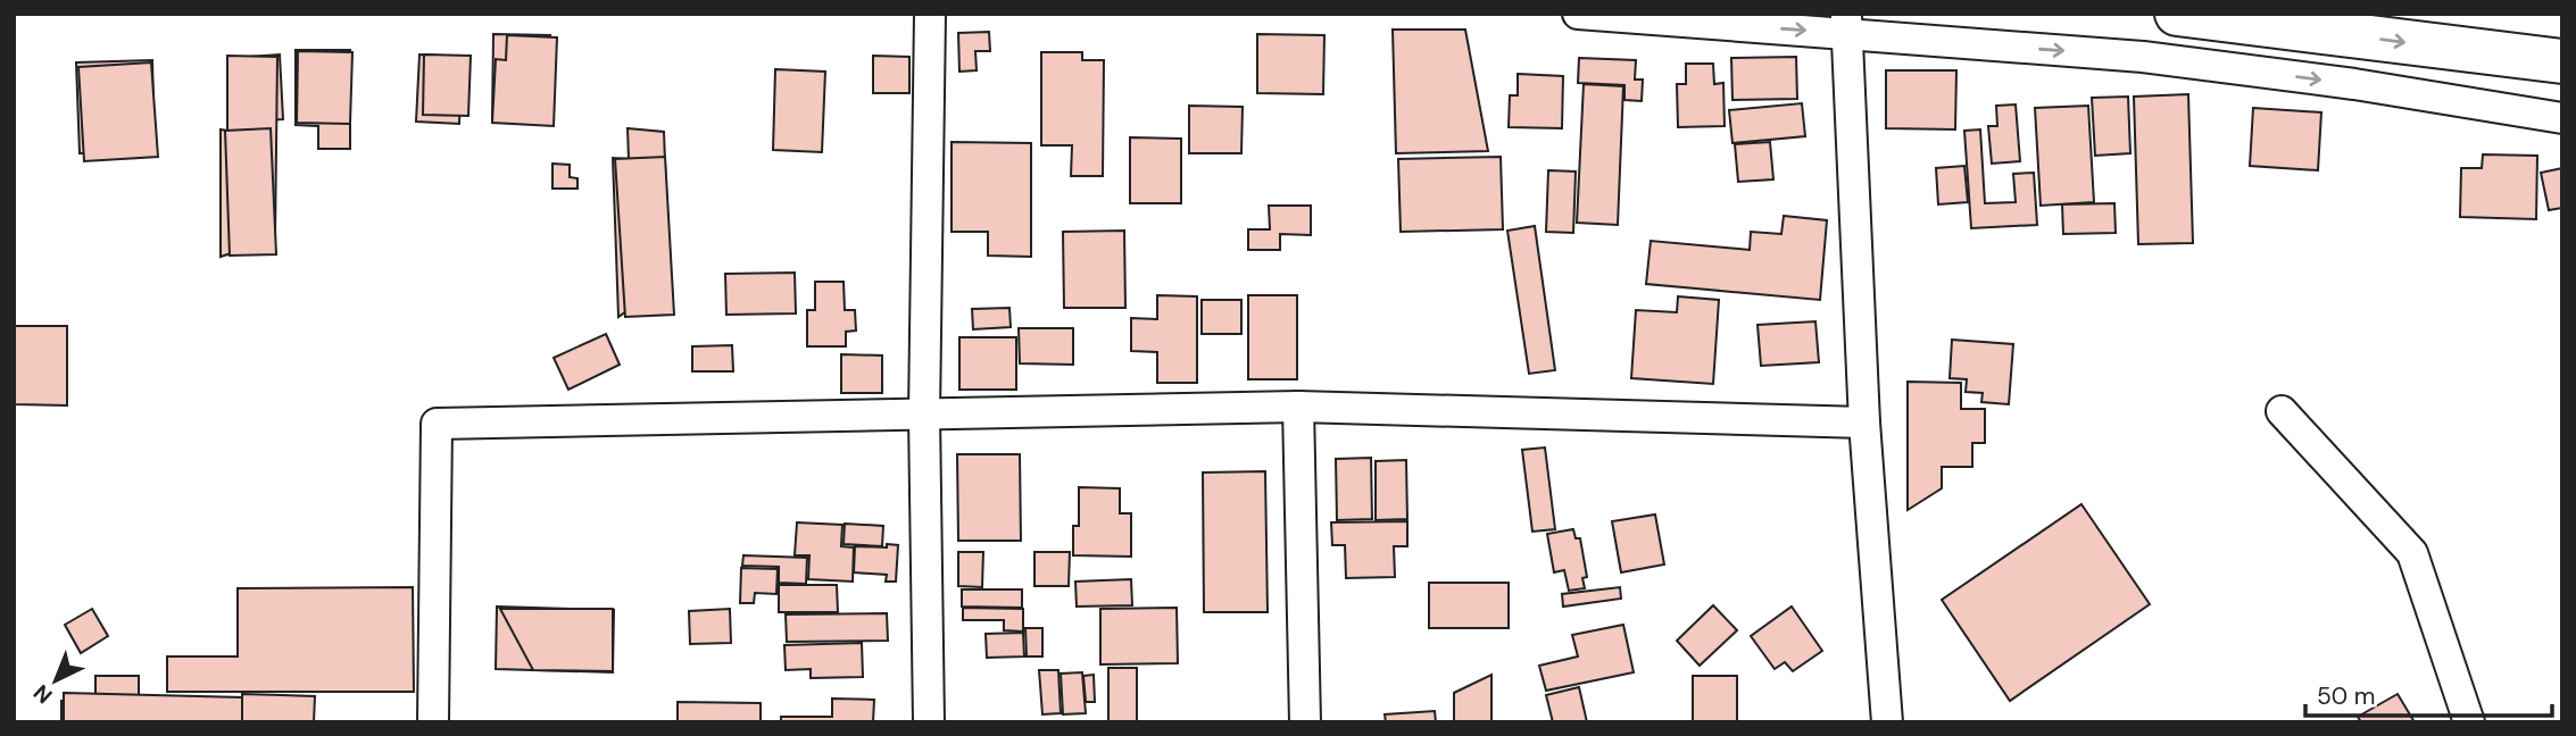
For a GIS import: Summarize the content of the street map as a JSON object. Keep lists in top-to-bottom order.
{
  "scale_bar": "50 m",
  "north": "bottom left"
}
